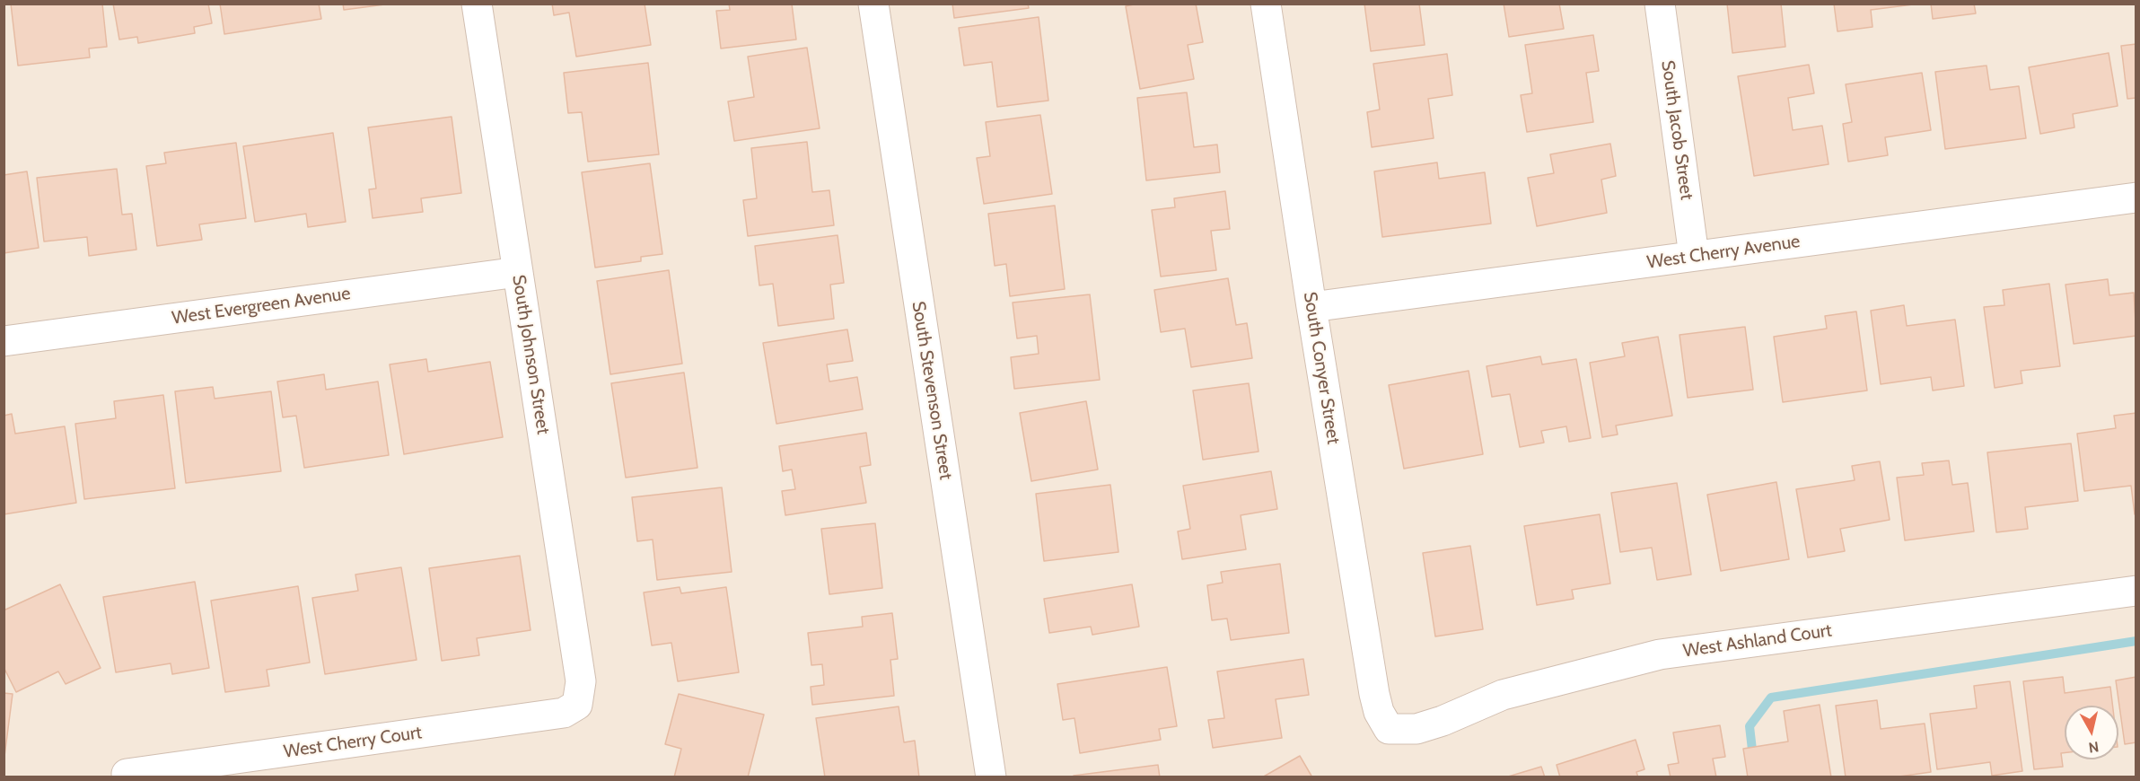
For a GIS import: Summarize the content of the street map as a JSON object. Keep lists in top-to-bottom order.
{
  "streets": {
    "street": [
      "South Jacob Street",
      "West Cherry Avenue",
      "West Evergreen Avenue",
      "South Johnson Street",
      "South Conyer Street",
      "South Stevenson Street",
      "West Ashland Court",
      "West Cherry Court"
    ]
  },
  "crossings": [
    ["South Jacob Street", "West Cherry Avenue"],
    ["West Cherry Avenue", "South Conyer Street"],
    ["West Evergreen Avenue", "South Johnson Street"],
    ["South Johnson Street", "West Cherry Court"],
    ["South Conyer Street", "West Ashland Court"]
  ],
  "north": "bottom"
}
